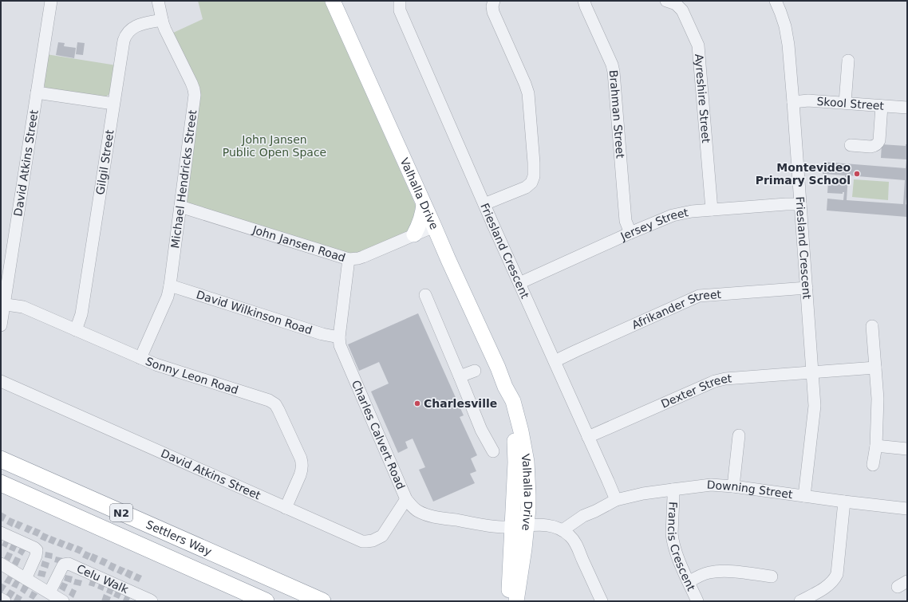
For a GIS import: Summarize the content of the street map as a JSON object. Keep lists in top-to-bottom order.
{
  "streets": {
    "highway": ["N2", "Settlers Way"],
    "main road": ["Valhalla Drive"],
    "street": [
      "Ayreshire Street",
      "Skool Street",
      "Brahman Street",
      "Gilgil Street",
      "David Atkins Street",
      "Michael Hendricks Street",
      "Jersey Street",
      "John Jansen Road",
      "Friesland Crescent",
      "Afrikander Street",
      "David Wilkinson Road",
      "Sonny Leon Road",
      "Dexter Street",
      "Charles Calvert Road",
      "Downing Street",
      "Francis Crescent",
      "Celu Walk"
    ]
  },
  "crossings": [
    ["Ayreshire Street", "Jersey Street"],
    ["Skool Street", "Friesland Crescent"],
    ["Brahman Street", "Jersey Street"],
    ["Gilgil Street", "Michael Hendricks Street"],
    ["Gilgil Street", "Sonny Leon Road"],
    ["David Atkins Street", "Sonny Leon Road"],
    ["David Atkins Street", "Charles Calvert Road"],
    ["Michael Hendricks Street", "John Jansen Road"],
    ["Michael Hendricks Street", "David Wilkinson Road"],
    ["Michael Hendricks Street", "Sonny Leon Road"],
    ["Valhalla Drive", "John Jansen Road"],
    ["Valhalla Drive", "Charles Calvert Road"],
    ["Jersey Street", "Friesland Crescent"],
    ["John Jansen Road", "Charles Calvert Road"],
    ["Friesland Crescent", "Afrikander Street"],
    ["Friesland Crescent", "Dexter Street"],
    ["Friesland Crescent", "Downing Street"],
    ["David Wilkinson Road", "Charles Calvert Road"],
    ["Downing Street", "Francis Crescent"]
  ],
  "parks": ["John Jansen Public Open Space"],
  "places": ["Montevideo Primary School", "Charlesville"]
}
